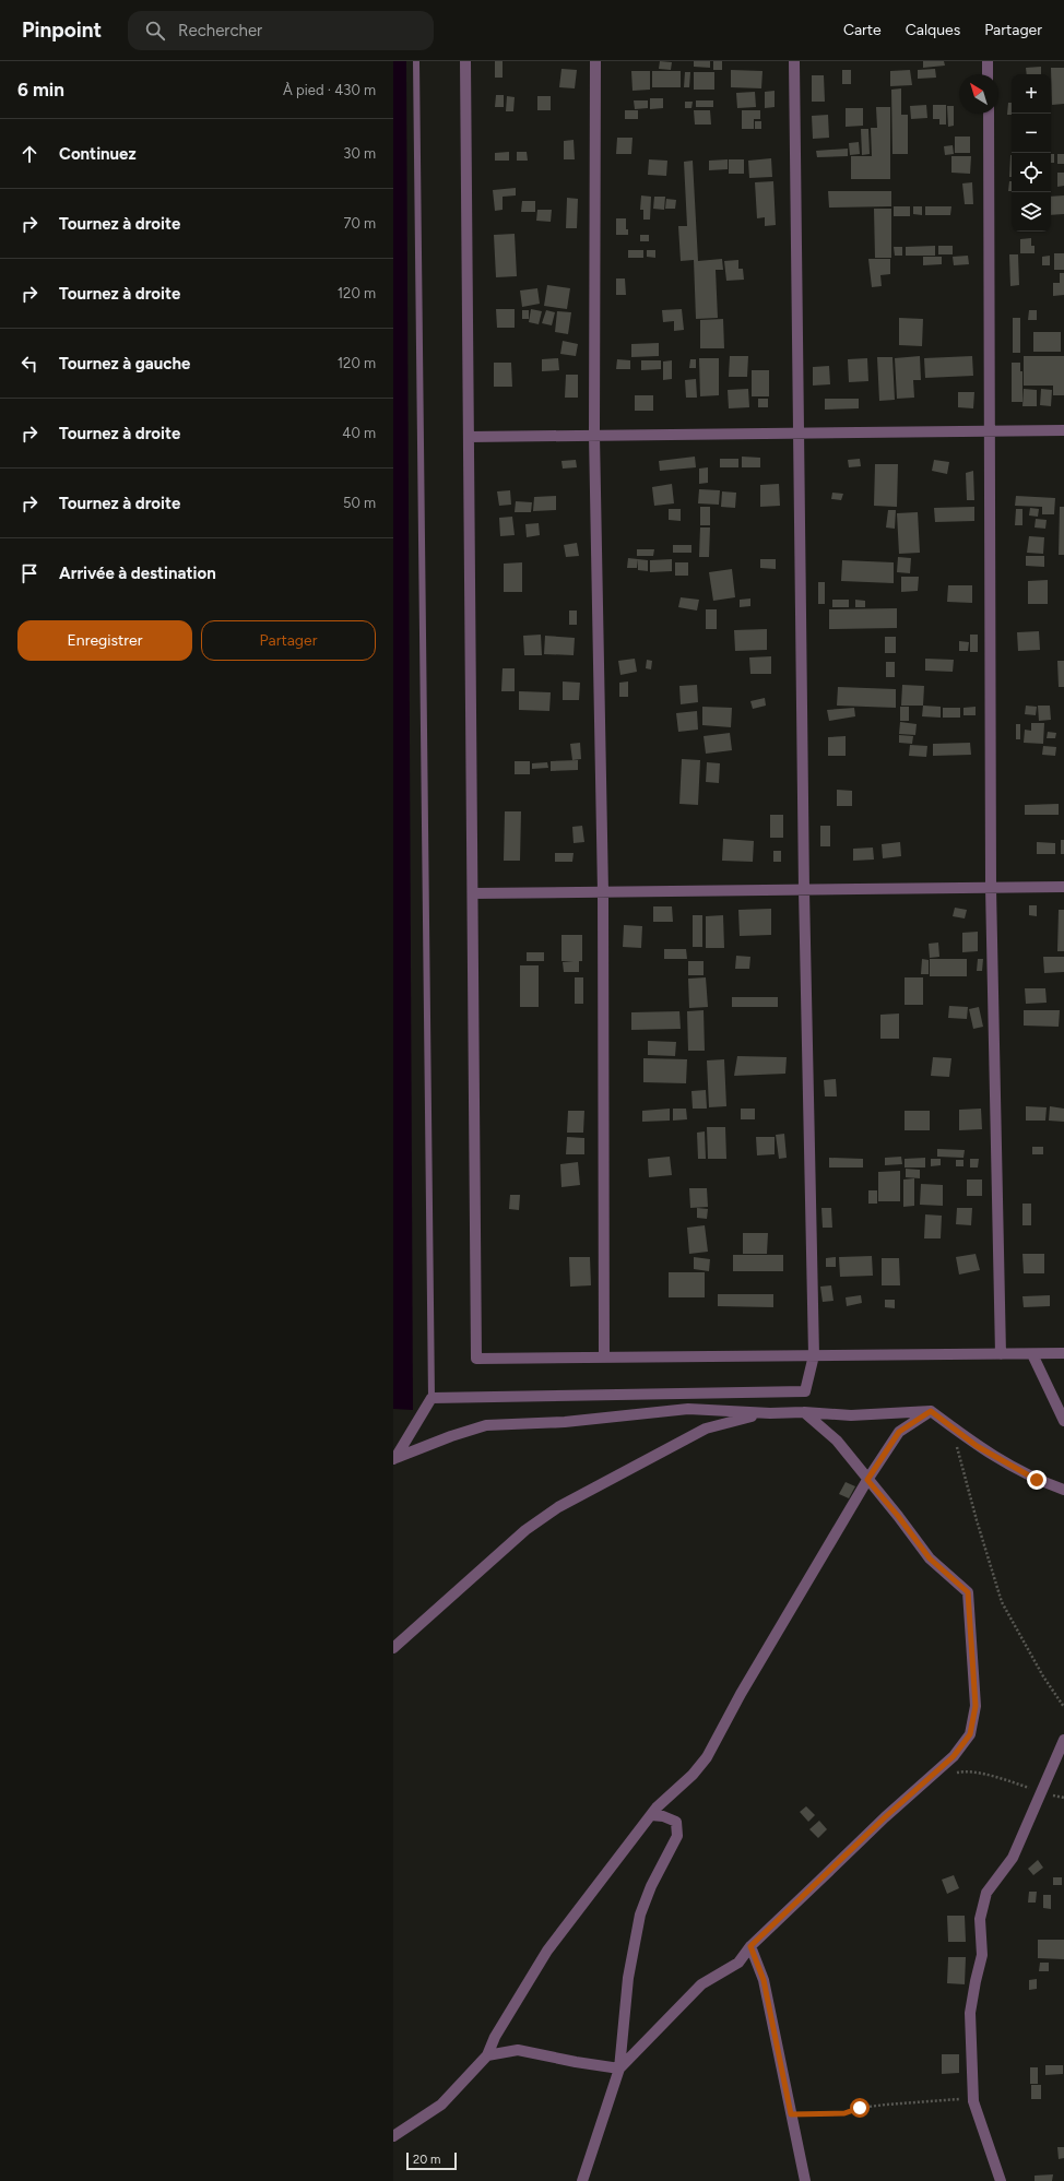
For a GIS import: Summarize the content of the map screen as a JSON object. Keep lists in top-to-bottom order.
{
  "scale_bar": "20 m",
  "north": "top left",
  "page": {
    "header": "Pinpoint",
    "search": "Rechercher",
    "nav": ["Carte", "Calques", "Partager"],
    "heading": ["6 min", "À pied · 430 m"],
    "map_buttons": ["+", "−"],
    "list": [
      ["Continuez", "30 m"],
      ["Tournez à droite", "70 m"],
      ["Tournez à droite", "120 m"],
      ["Tournez à gauche", "120 m"],
      ["Tournez à droite", "40 m"],
      ["Tournez à droite", "50 m"],
      "Arrivée à destination"
    ],
    "buttons": ["Enregistrer", "Partager"],
    "scale": "20 m"
  }
}
